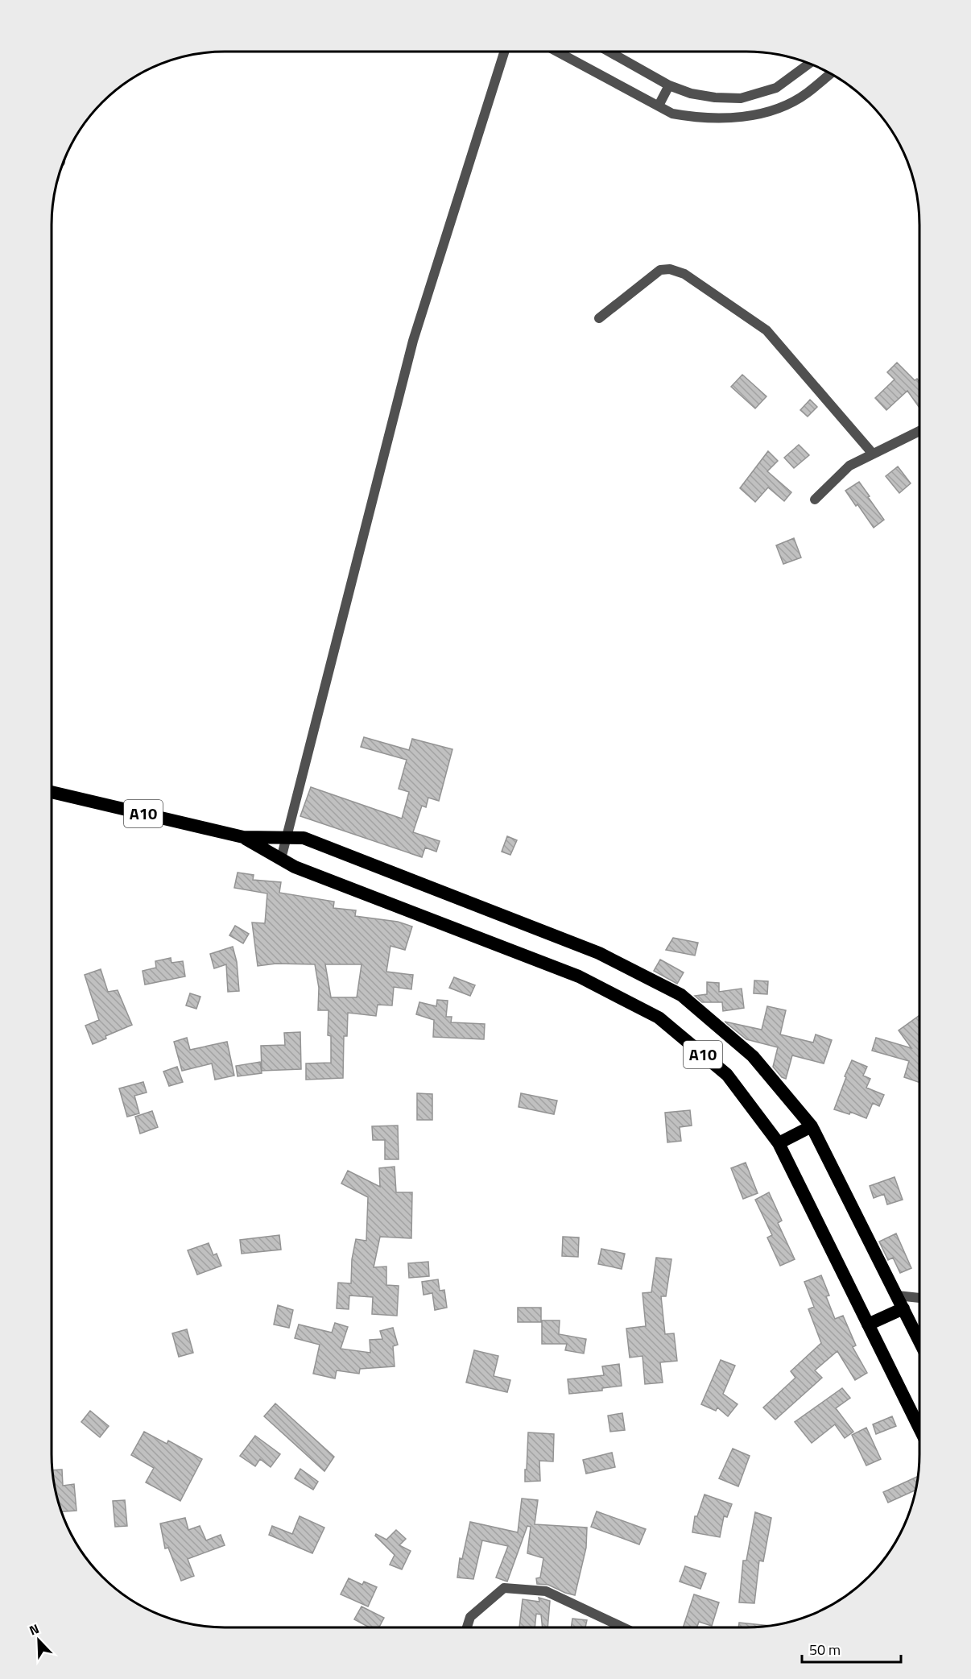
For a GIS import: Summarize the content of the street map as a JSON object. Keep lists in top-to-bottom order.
{
  "streets": {
    "highway": ["A10"]
  },
  "scale_bar": "50 m",
  "north": "top left"
}
